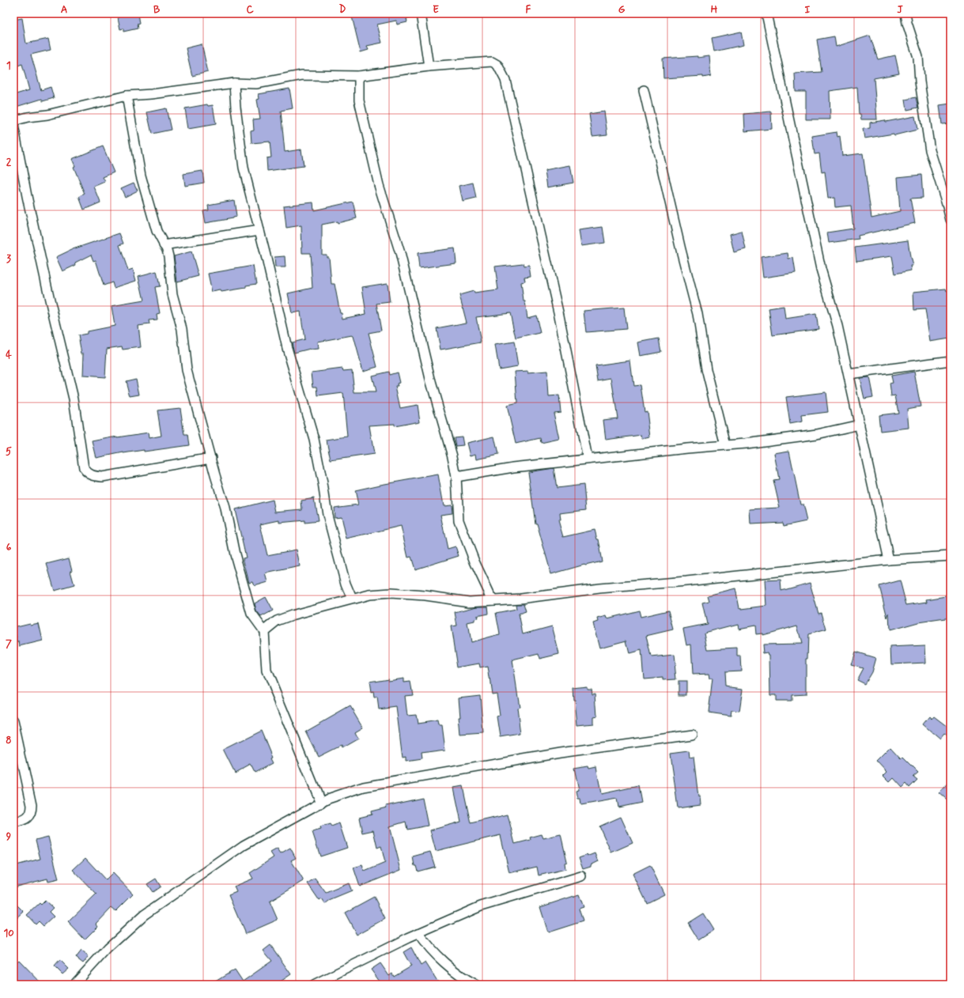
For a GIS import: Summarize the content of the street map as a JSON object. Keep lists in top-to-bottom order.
{
  "grid": {
    "columns": [
      "A",
      "B",
      "C",
      "D",
      "E",
      "F",
      "G",
      "H",
      "I",
      "J"
    ],
    "rows": [
      "1",
      "2",
      "3",
      "4",
      "5",
      "6",
      "7",
      "8",
      "9",
      "10"
    ]
  }
}
